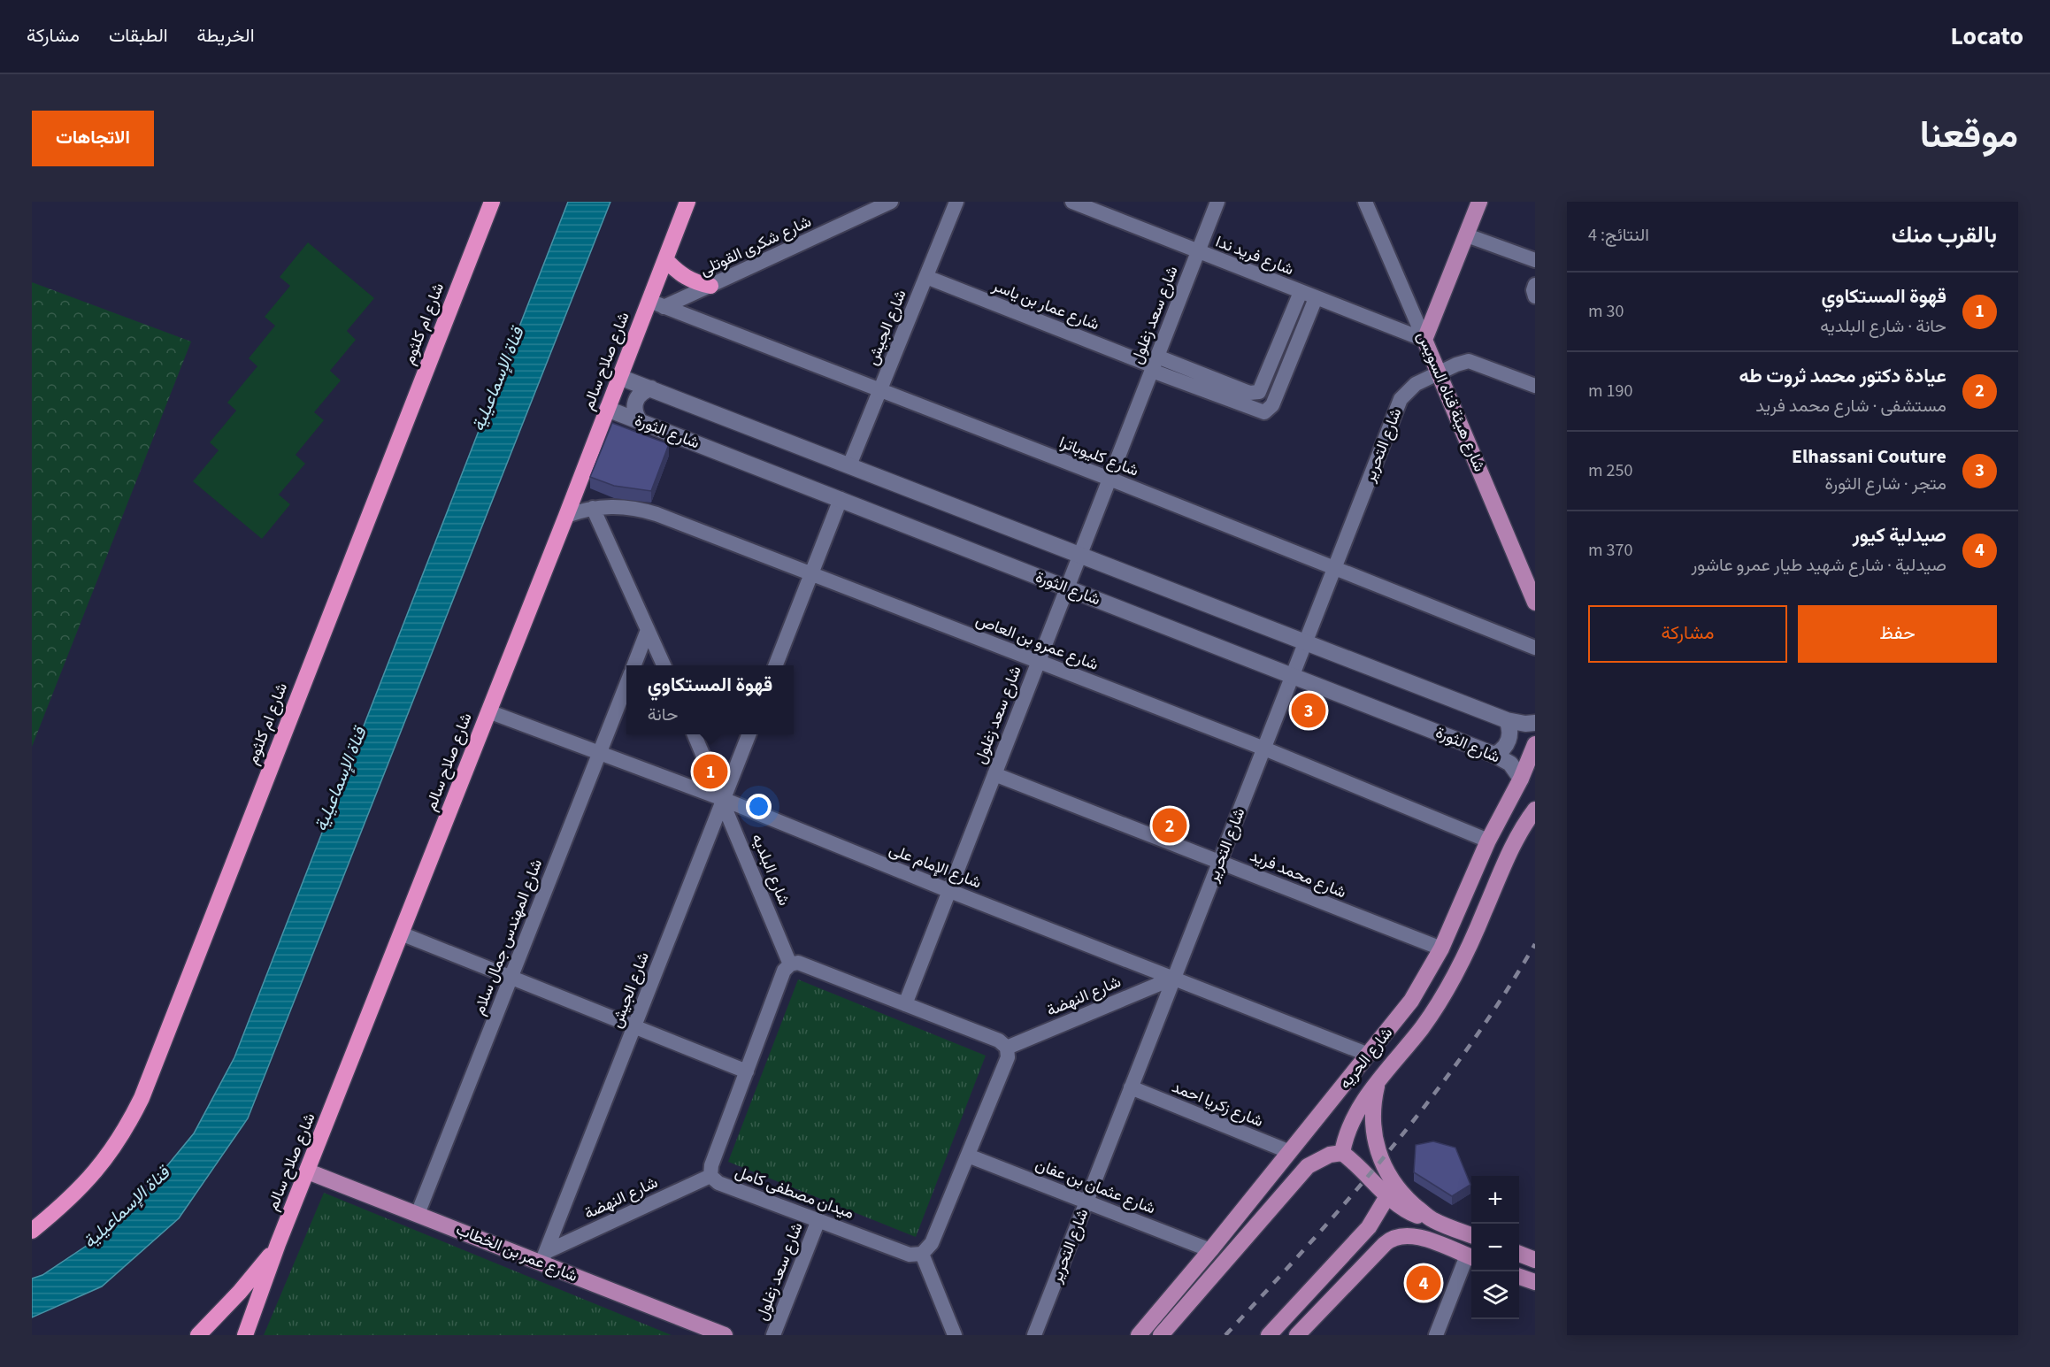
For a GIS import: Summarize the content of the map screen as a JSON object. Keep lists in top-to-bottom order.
{
  "streets": {
    "highway": ["شارع ام كلثوم", "شارع صلاح سالم"],
    "main road": ["شارع هيئة قناه السويس", "شارع الحريه", "شارع عمر بن الخطاب"],
    "street": [
      "شارع شكرى القوتلى",
      "شارع فريد ندا",
      "شارع عمار بن ياسر",
      "شارع سعد زغلول",
      "شارع الجيش",
      "شارع الثورة",
      "شارع التحرير",
      "شارع كليوباترا",
      "شارع عمرو بن العاص",
      "شارع الإمام على",
      "شارع البلديه",
      "شارع محمد فريد",
      "شارع المهندس جمال سلام",
      "شارع النهضة",
      "شارع زكريا احمد",
      "شارع عثمان بن عفان",
      "ميدان مصطفى كامل"
    ]
  },
  "crossings": [
    ["شارع شكرى القوتلى", "شارع صلاح سالم"],
    ["شارع شكرى القوتلى", "شارع كليوباترا"],
    ["شارع فريد ندا", "شارع عمار بن ياسر"],
    ["شارع فريد ندا", "شارع سعد زغلول"],
    ["شارع فريد ندا", "شارع هيئة قناه السويس"],
    ["شارع عمار بن ياسر", "شارع سعد زغلول"],
    ["شارع عمار بن ياسر", "شارع الجيش"],
    ["شارع سعد زغلول", "شارع الثورة"],
    ["شارع سعد زغلول", "شارع كليوباترا"],
    ["شارع سعد زغلول", "شارع عمرو بن العاص"],
    ["شارع سعد زغلول", "شارع الإمام على"],
    ["شارع سعد زغلول", "شارع محمد فريد"],
    ["شارع سعد زغلول", "ميدان مصطفى كامل"],
    ["شارع الجيش", "شارع كليوباترا"],
    ["شارع الجيش", "شارع الإمام على"],
    ["شارع الجيش", "شارع البلديه"],
    ["شارع الجيش", "شارع النهضة"],
    ["شارع الجيش", "شارع عمر بن الخطاب"],
    ["شارع صلاح سالم", "شارع الثورة"],
    ["شارع صلاح سالم", "شارع كليوباترا"],
    ["شارع صلاح سالم", "شارع عمرو بن العاص"],
    ["شارع صلاح سالم", "شارع الإمام على"],
    ["شارع صلاح سالم", "شارع عمر بن الخطاب"],
    ["شارع هيئة قناه السويس", "شارع التحرير"],
    ["شارع الثورة", "شارع التحرير"],
    ["شارع الثورة", "شارع الحريه"],
    ["شارع التحرير", "شارع كليوباترا"],
    ["شارع التحرير", "شارع عمرو بن العاص"],
    ["شارع التحرير", "شارع الإمام على"],
    ["شارع التحرير", "شارع محمد فريد"],
    ["شارع التحرير", "شارع النهضة"],
    ["شارع التحرير", "شارع زكريا احمد"],
    ["شارع التحرير", "شارع عثمان بن عفان"],
    ["شارع عمرو بن العاص", "شارع الحريه"],
    ["شارع الإمام على", "شارع البلديه"],
    ["شارع الإمام على", "شارع المهندس جمال سلام"],
    ["شارع الإمام على", "شارع النهضة"],
    ["شارع الإمام على", "شارع الحريه"],
    ["شارع البلديه", "ميدان مصطفى كامل"],
    ["شارع محمد فريد", "شارع الحريه"],
    ["شارع المهندس جمال سلام", "شارع عمر بن الخطاب"],
    ["شارع النهضة", "ميدان مصطفى كامل"],
    ["شارع النهضة", "شارع عمر بن الخطاب"],
    ["شارع الحريه", "شارع زكريا احمد"],
    ["شارع الحريه", "شارع عثمان بن عفان"]
  ],
  "water": ["قناة الإسماعيلية"],
  "page": {
    "header": "Locato",
    "nav": ["الخريطة", "الطبقات", "مشاركة"],
    "title": "موقعنا",
    "buttons": [
      "الاتجاهات",
      ["حفظ", "مشاركة"]
    ],
    "heading": ["بالقرب منك", "النتائج: 4"],
    "list": [
      {
        "mark": "1",
        "name": "قهوة المستكاوي",
        "note": "حانة · شارع البلديه",
        "value": "30 m"
      },
      {
        "mark": "2",
        "name": "عيادة دكتور محمد ثروت طه",
        "note": "مستشفى · شارع محمد فريد",
        "value": "190 m"
      },
      {
        "mark": "3",
        "name": "Elhassani Couture",
        "note": "متجر · شارع الثورة",
        "value": "250 m"
      },
      {
        "mark": "4",
        "name": "صيدلية كيور",
        "note": "صيدلية · شارع شهيد طيار عمرو عاشور",
        "value": "370 m"
      }
    ],
    "popup": ["قهوة المستكاوي", "حانة"],
    "pins": [
      "3",
      "1",
      "2",
      "4"
    ],
    "map_buttons": ["+", "−"]
  }
}
